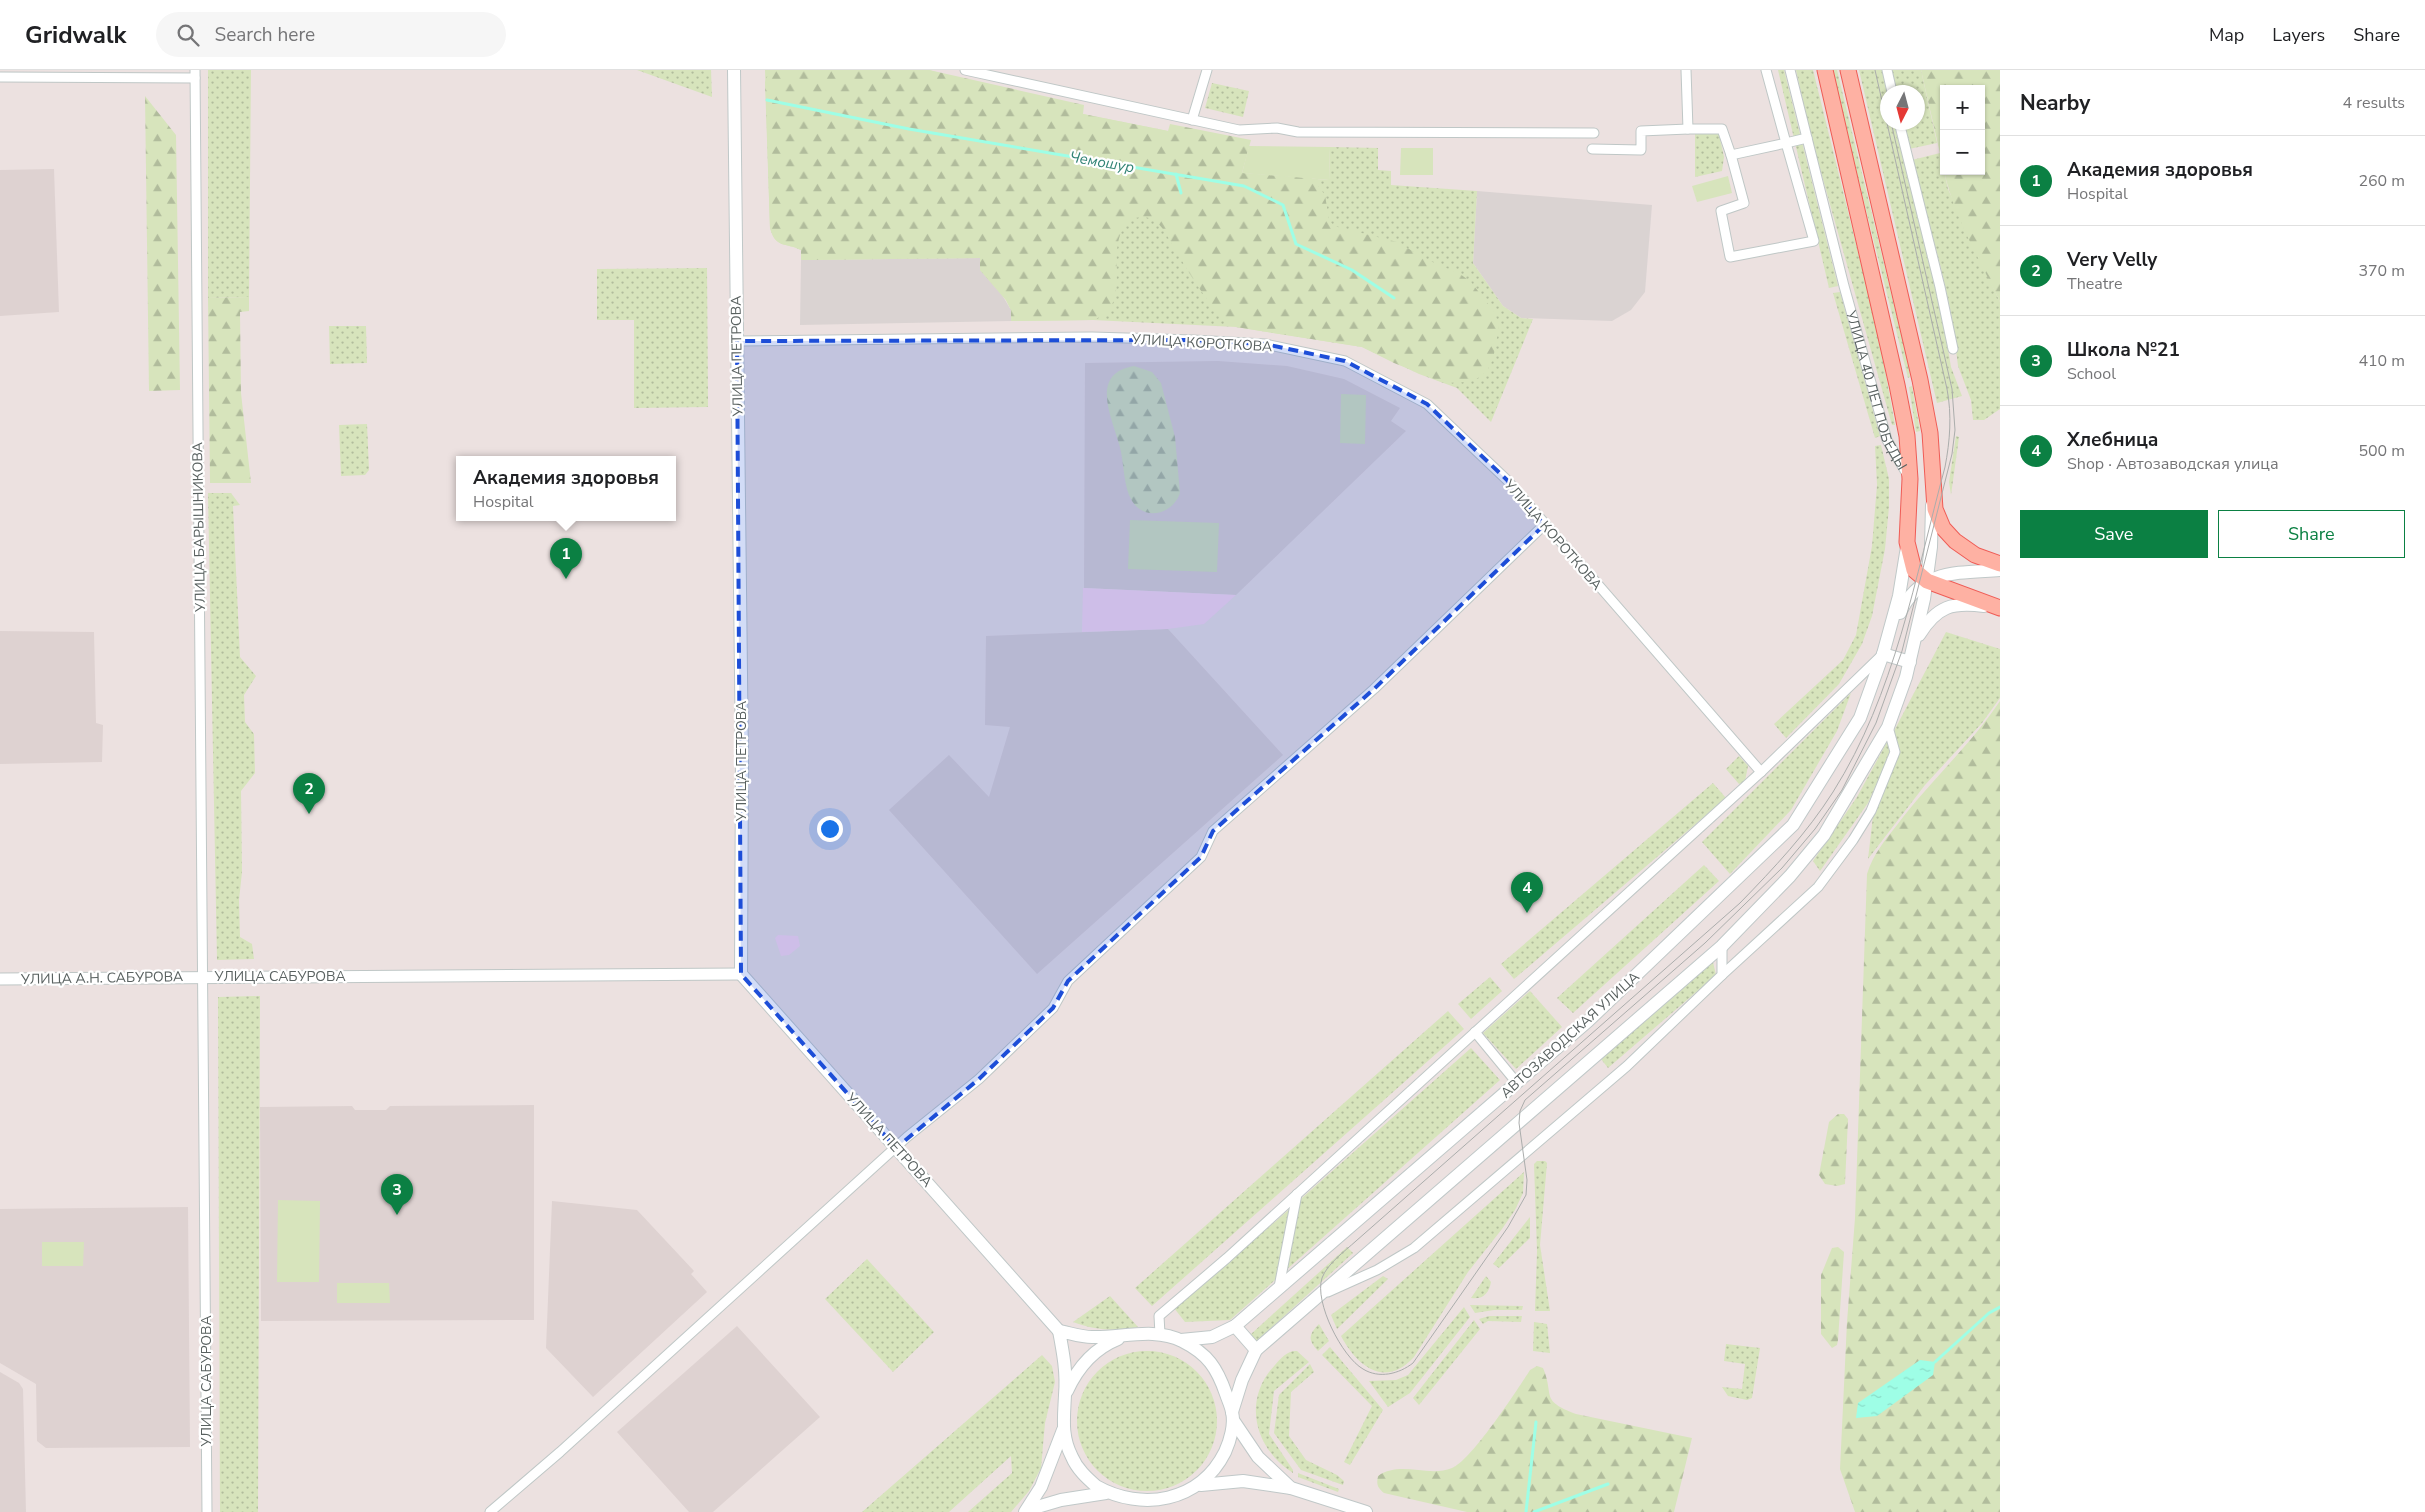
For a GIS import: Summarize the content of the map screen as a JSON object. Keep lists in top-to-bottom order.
{
  "streets": {
    "main road": ["УЛИЦА ПЕТРОВА", "УЛИЦА 40 ЛЕТ ПОБЕДЫ", "АВТОЗАВОДСКАЯ УЛИЦА"],
    "street": [
      "УЛИЦА КОРОТКОВА",
      "УЛИЦА БАРЫШНИКОВА",
      "УЛИЦА САБУРОВА",
      "УЛИЦА А.Н. САБУРОВА"
    ]
  },
  "crossings": [
    ["УЛИЦА КОРОТКОВА", "УЛИЦА ПЕТРОВА"],
    ["УЛИЦА ПЕТРОВА", "УЛИЦА САБУРОВА"],
    ["УЛИЦА БАРЫШНИКОВА", "УЛИЦА САБУРОВА"],
    ["УЛИЦА БАРЫШНИКОВА", "УЛИЦА А.Н. САБУРОВА"],
    ["УЛИЦА САБУРОВА", "УЛИЦА А.Н. САБУРОВА"]
  ],
  "water": ["Чемошур"],
  "north": "bottom",
  "page": {
    "header": "Gridwalk",
    "search": "Search here",
    "nav": ["Map", "Layers", "Share"],
    "heading": ["Nearby", "4 results"],
    "map_buttons": ["+", "−"],
    "list": [
      {
        "mark": "1",
        "name": "Академия здоровья",
        "note": "Hospital",
        "value": "260 m"
      },
      {
        "mark": "2",
        "name": "Very Velly",
        "note": "Theatre",
        "value": "370 m"
      },
      {
        "mark": "3",
        "name": "Школа №21",
        "note": "School",
        "value": "410 m"
      },
      {
        "mark": "4",
        "name": "Хлебница",
        "note": "Shop · Автозаводская улица",
        "value": "500 m"
      }
    ],
    "popup": ["Академия здоровья", "Hospital"],
    "buttons": ["Save", "Share"],
    "pins": [
      "1",
      "2",
      "4",
      "3"
    ]
  }
}
